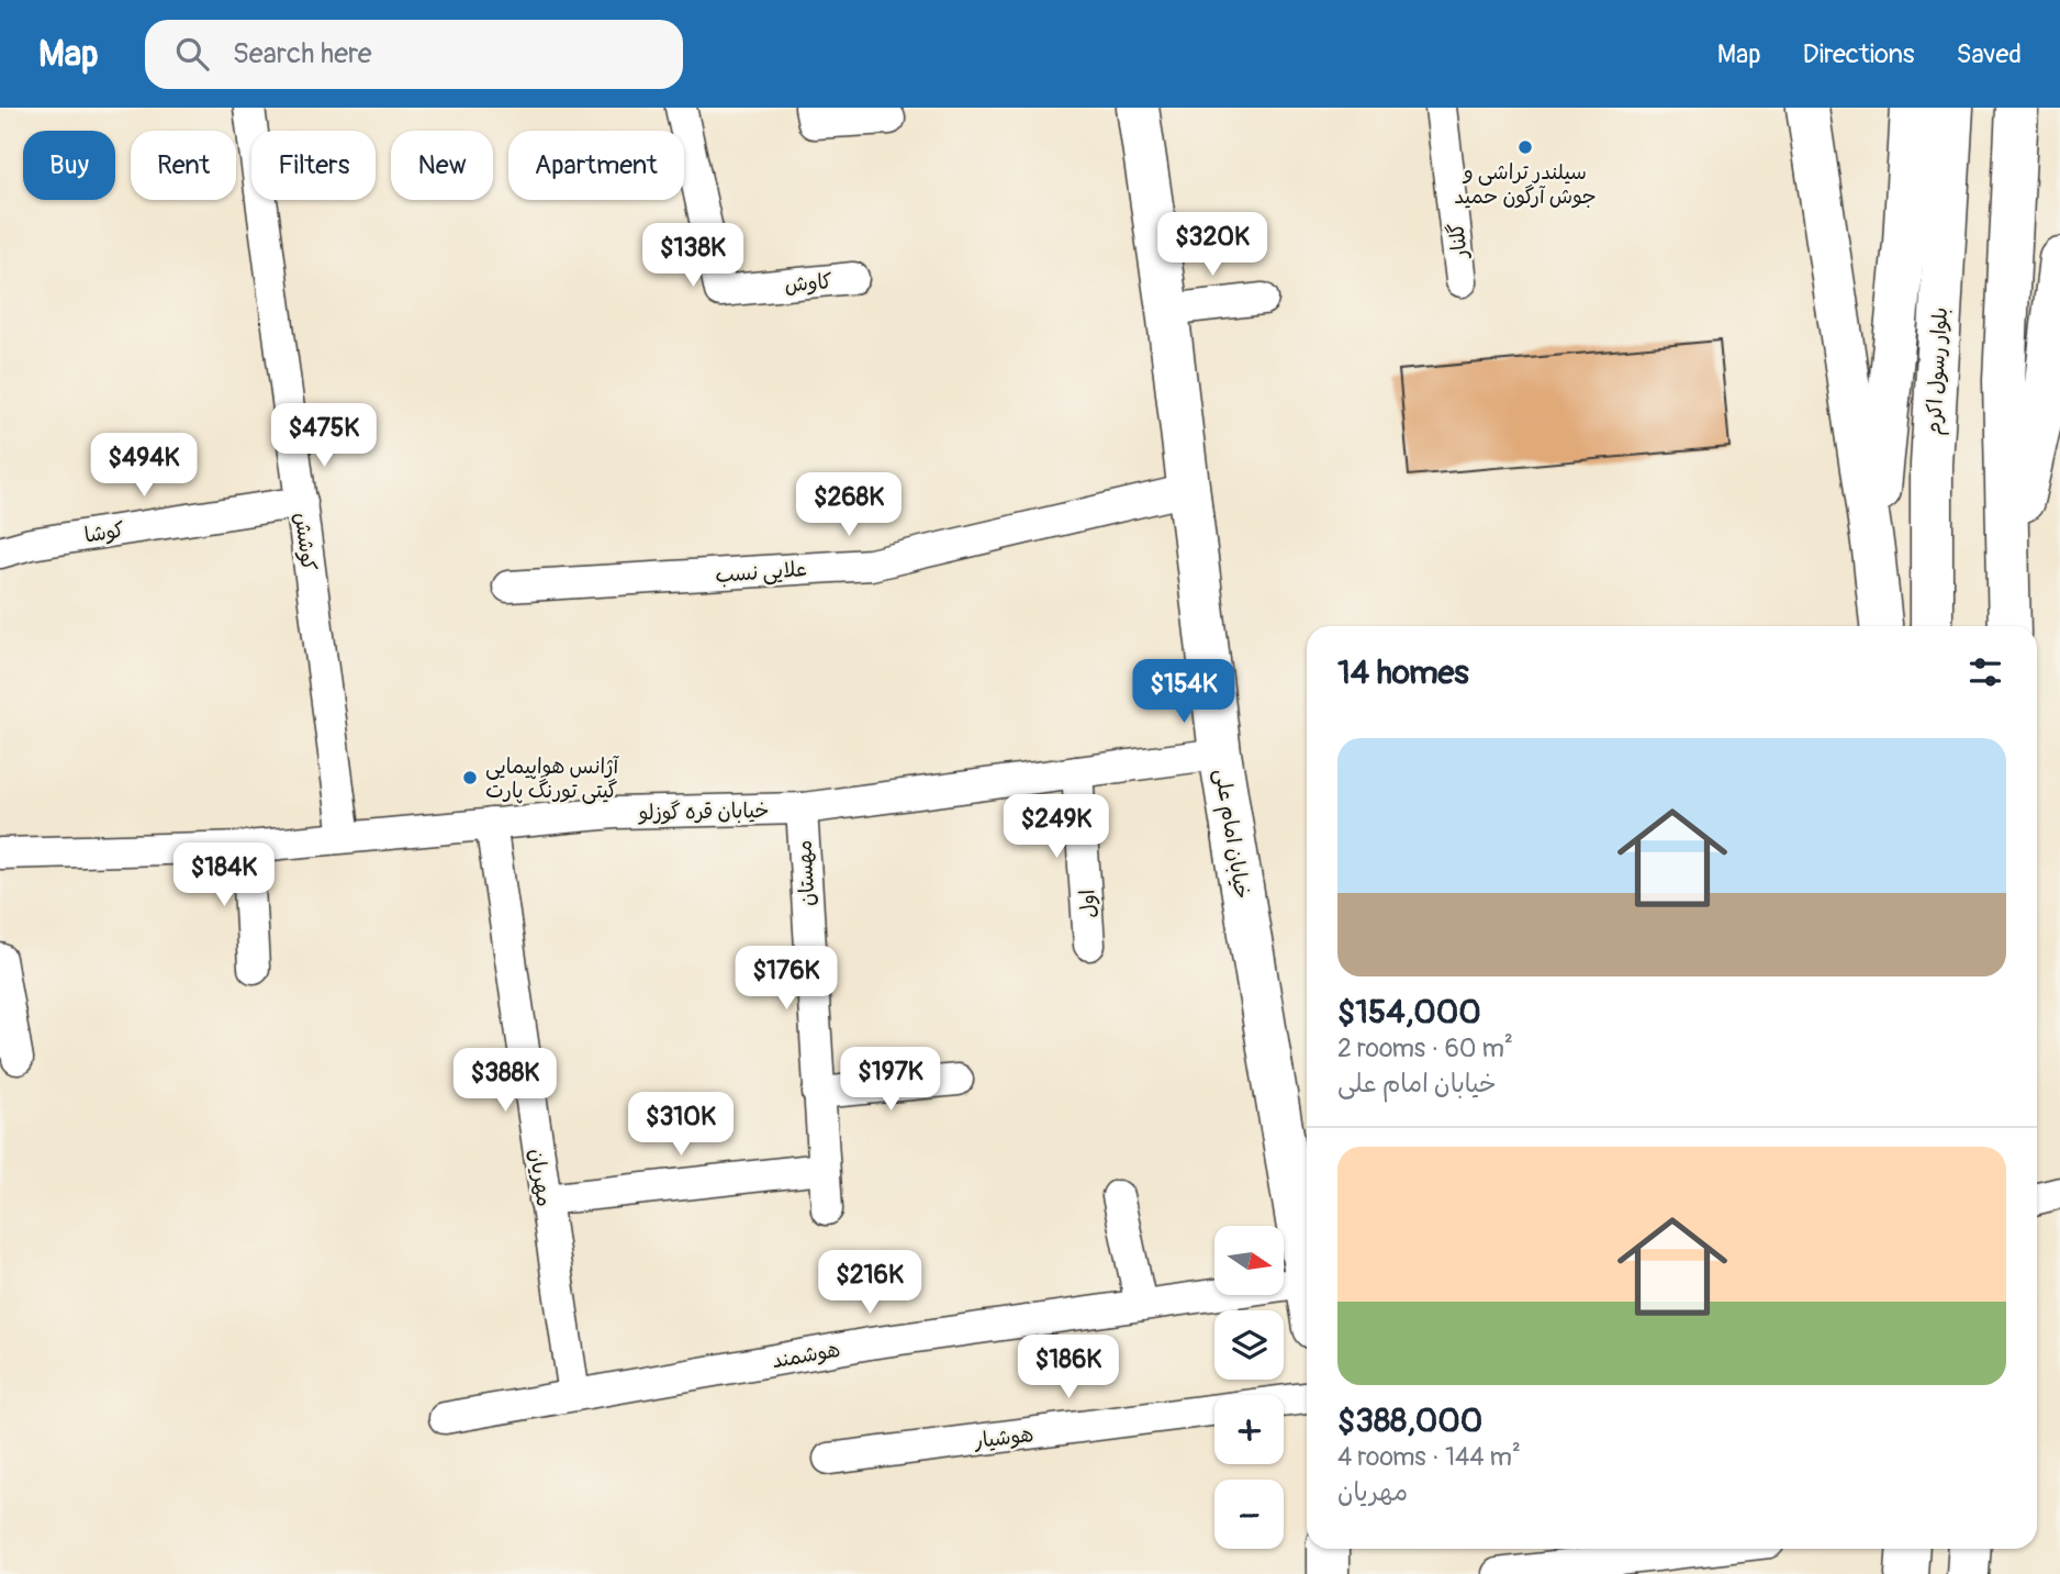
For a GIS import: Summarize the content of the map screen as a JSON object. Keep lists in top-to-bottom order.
{
  "streets": {
    "main road": ["بلوار رسول اکرم", "خیابان امام علی"],
    "street": [
      "گلنار",
      "کاوش",
      "کوشا",
      "کوشش",
      "علایی نسب",
      "خیابان قره گوزلو",
      "مهستان",
      "اول",
      "مهریان",
      "هوشمند",
      "هوشیار"
    ]
  },
  "crossings": [
    ["کوشا", "کوشش"],
    ["کوشش", "خیابان قره گوزلو"],
    ["علایی نسب", "خیابان امام علی"],
    ["خیابان قره گوزلو", "خیابان امام علی"],
    ["خیابان قره گوزلو", "مهستان"],
    ["خیابان قره گوزلو", "اول"],
    ["خیابان قره گوزلو", "مهریان"],
    ["مهریان", "هوشمند"]
  ],
  "places": ["سیلندر تراشی و جوش آرگون حمید", "آژانس هواپیمایی گیتی تورنگ پارت"],
  "north": "right",
  "page": {
    "header": "Map",
    "search": "Search here",
    "nav": ["Map", "Directions", "Saved"],
    "chip": [
      "Buy",
      "Rent",
      "Filters",
      "New",
      "Apartment"
    ],
    "price": [
      "$320K",
      "$138K",
      "$475K",
      "$494K",
      "$268K",
      "$154K",
      "$249K",
      "$184K",
      "$176K",
      "$197K",
      "$388K",
      "$310K",
      "$216K",
      "$186K"
    ],
    "heading": "14 homes",
    "list": [
      {
        "name": "$154,000",
        "note": "2 rooms · 60 m² · خیابان امام علی"
      },
      {
        "name": "$388,000",
        "note": "4 rooms · 144 m² · مهریان"
      }
    ],
    "map_buttons": ["+", "−"]
  }
}
